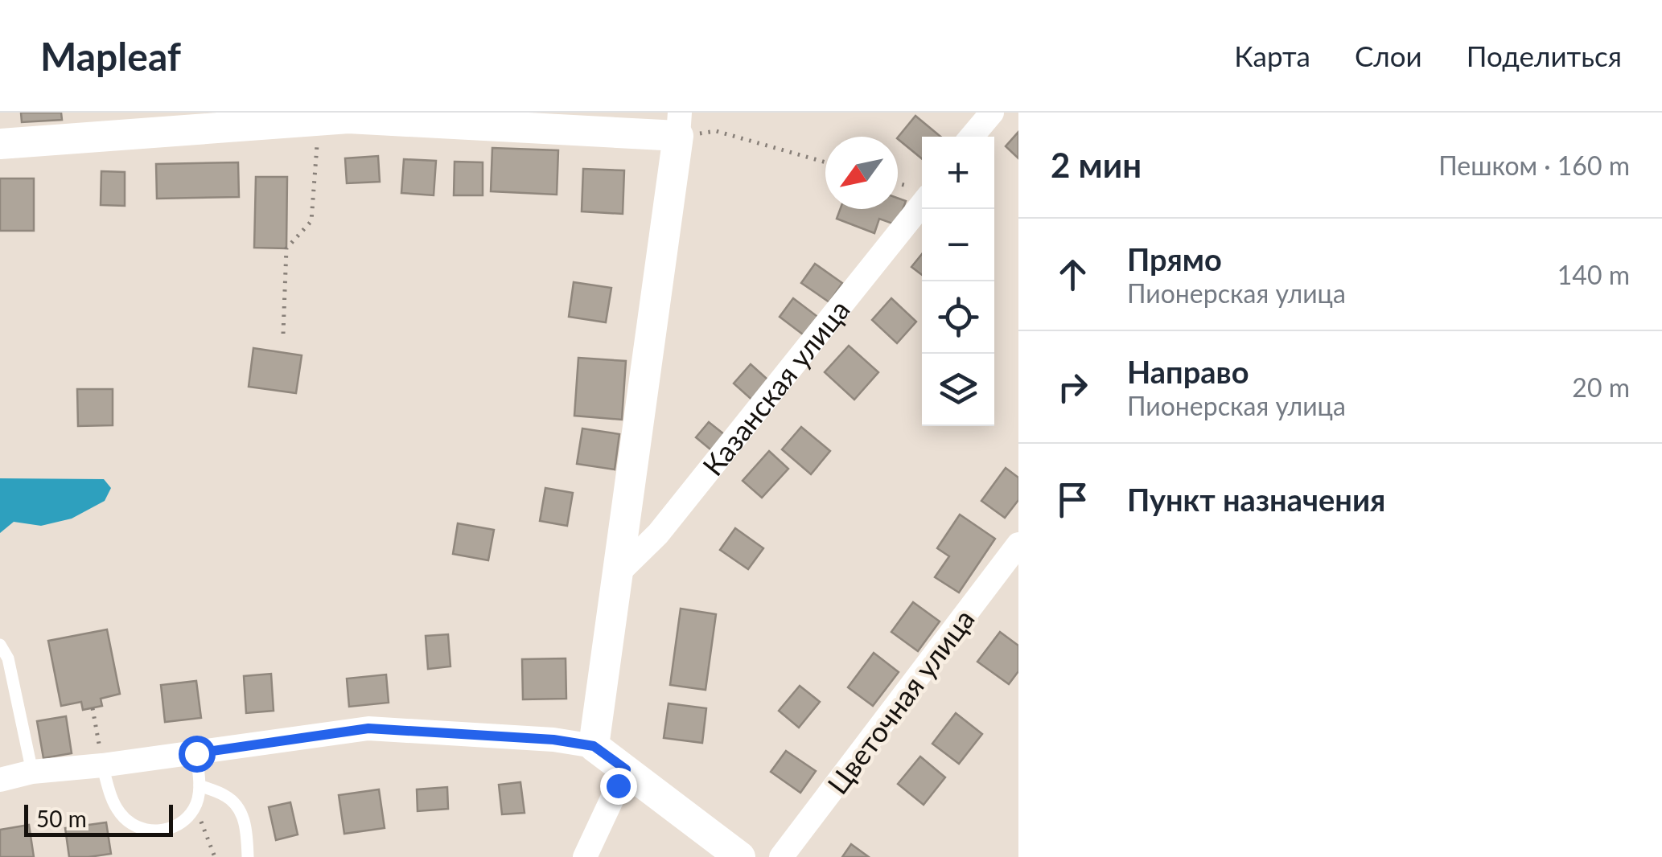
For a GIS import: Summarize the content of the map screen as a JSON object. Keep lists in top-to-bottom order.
{
  "streets": {
    "street": ["Казанская улица", "Цветочная улица"]
  },
  "scale_bar": "50 m",
  "north": "bottom left",
  "page": {
    "header": "Mapleaf",
    "nav": ["Карта", "Слои", "Поделиться"],
    "heading": ["2 мин", "Пешком · 160 m"],
    "map_buttons": ["+", "−"],
    "list": [
      ["Прямо", "Пионерская улица", "140 m"],
      ["Направо", "Пионерская улица", "20 m"],
      "Пункт назначения"
    ],
    "scale": "50 m"
  }
}
